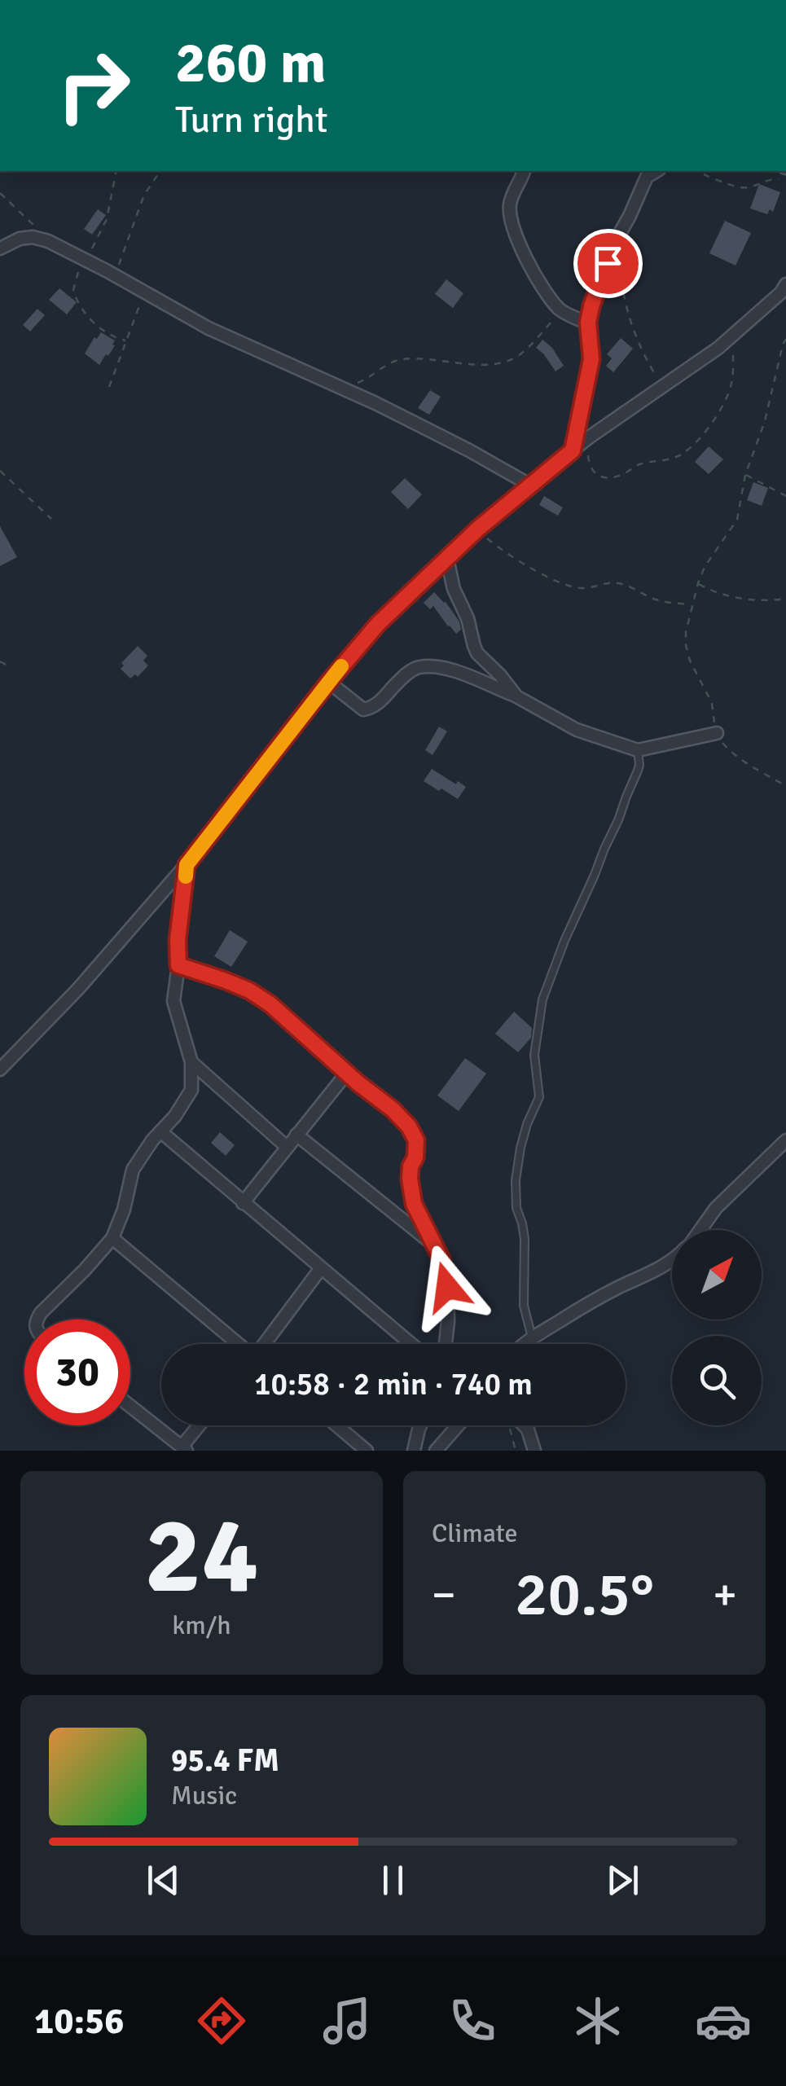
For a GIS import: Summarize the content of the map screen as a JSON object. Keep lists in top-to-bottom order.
{
  "north": "top right",
  "page": {
    "turn": ["260 m", "Turn right"],
    "limit": "30",
    "trip": "10:58 · 2 min · 740 m",
    "tile": [
      ["24", "km/h"],
      "Climate"
    ],
    "heat": ["−", "20.5°", "+"],
    "song": ["95.4 FM", "Music"],
    "tabs": "10:56"
  }
}
